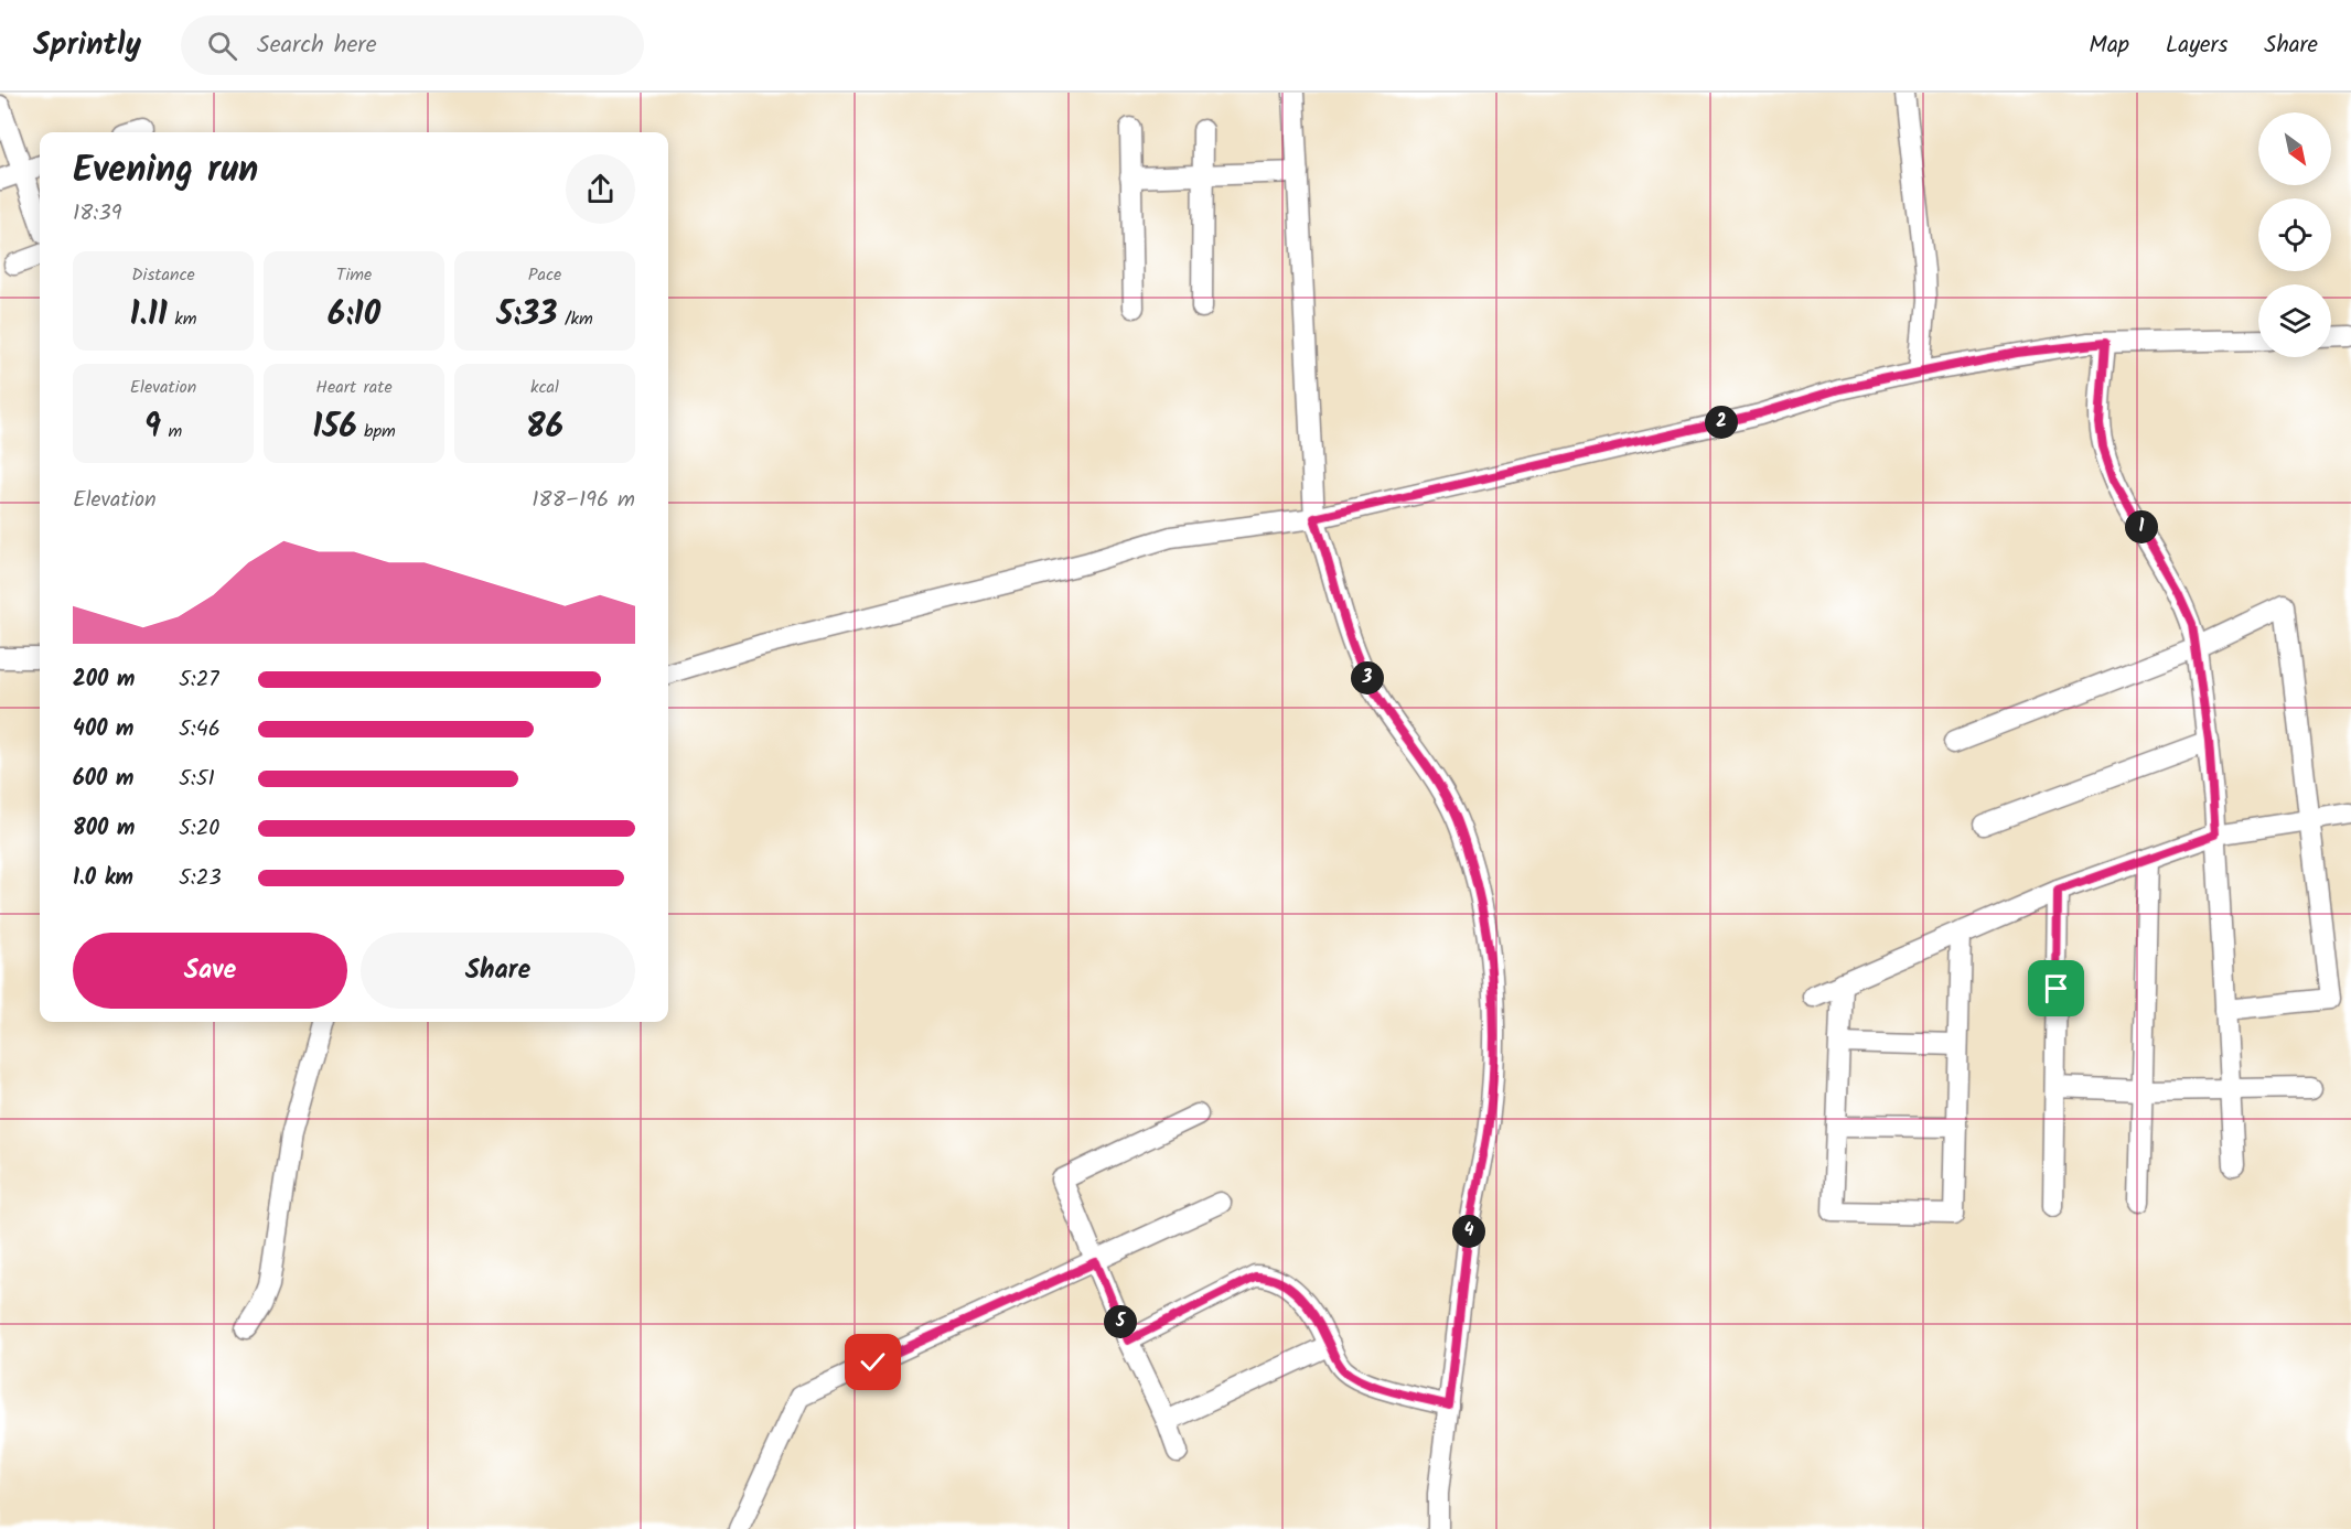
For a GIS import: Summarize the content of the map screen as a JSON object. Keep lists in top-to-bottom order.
{
  "north": "bottom right",
  "page": {
    "header": "Sprintly",
    "search": "Search here",
    "nav": ["Map", "Layers", "Share"],
    "heading": ["Evening run", "18:39"],
    "stats": [
      ["Distance", "1.11 km"],
      ["Time", "6:10"],
      ["Pace", "5:33 /km"],
      ["Elevation", "9 m"],
      ["Heart rate", "156 bpm"],
      ["kcal", "86"]
    ],
    "pins": [
      "2",
      "1",
      "3",
      "4",
      "5"
    ],
    "chart": ["Elevation", "188–196 m"],
    "list": [
      {
        "name": "200 m",
        "note": "5:27"
      },
      {
        "name": "400 m",
        "note": "5:46"
      },
      {
        "name": "600 m",
        "note": "5:51"
      },
      {
        "name": "800 m",
        "note": "5:20"
      },
      {
        "name": "1.0 km",
        "note": "5:23"
      }
    ],
    "buttons": ["Save", "Share"]
  }
}
